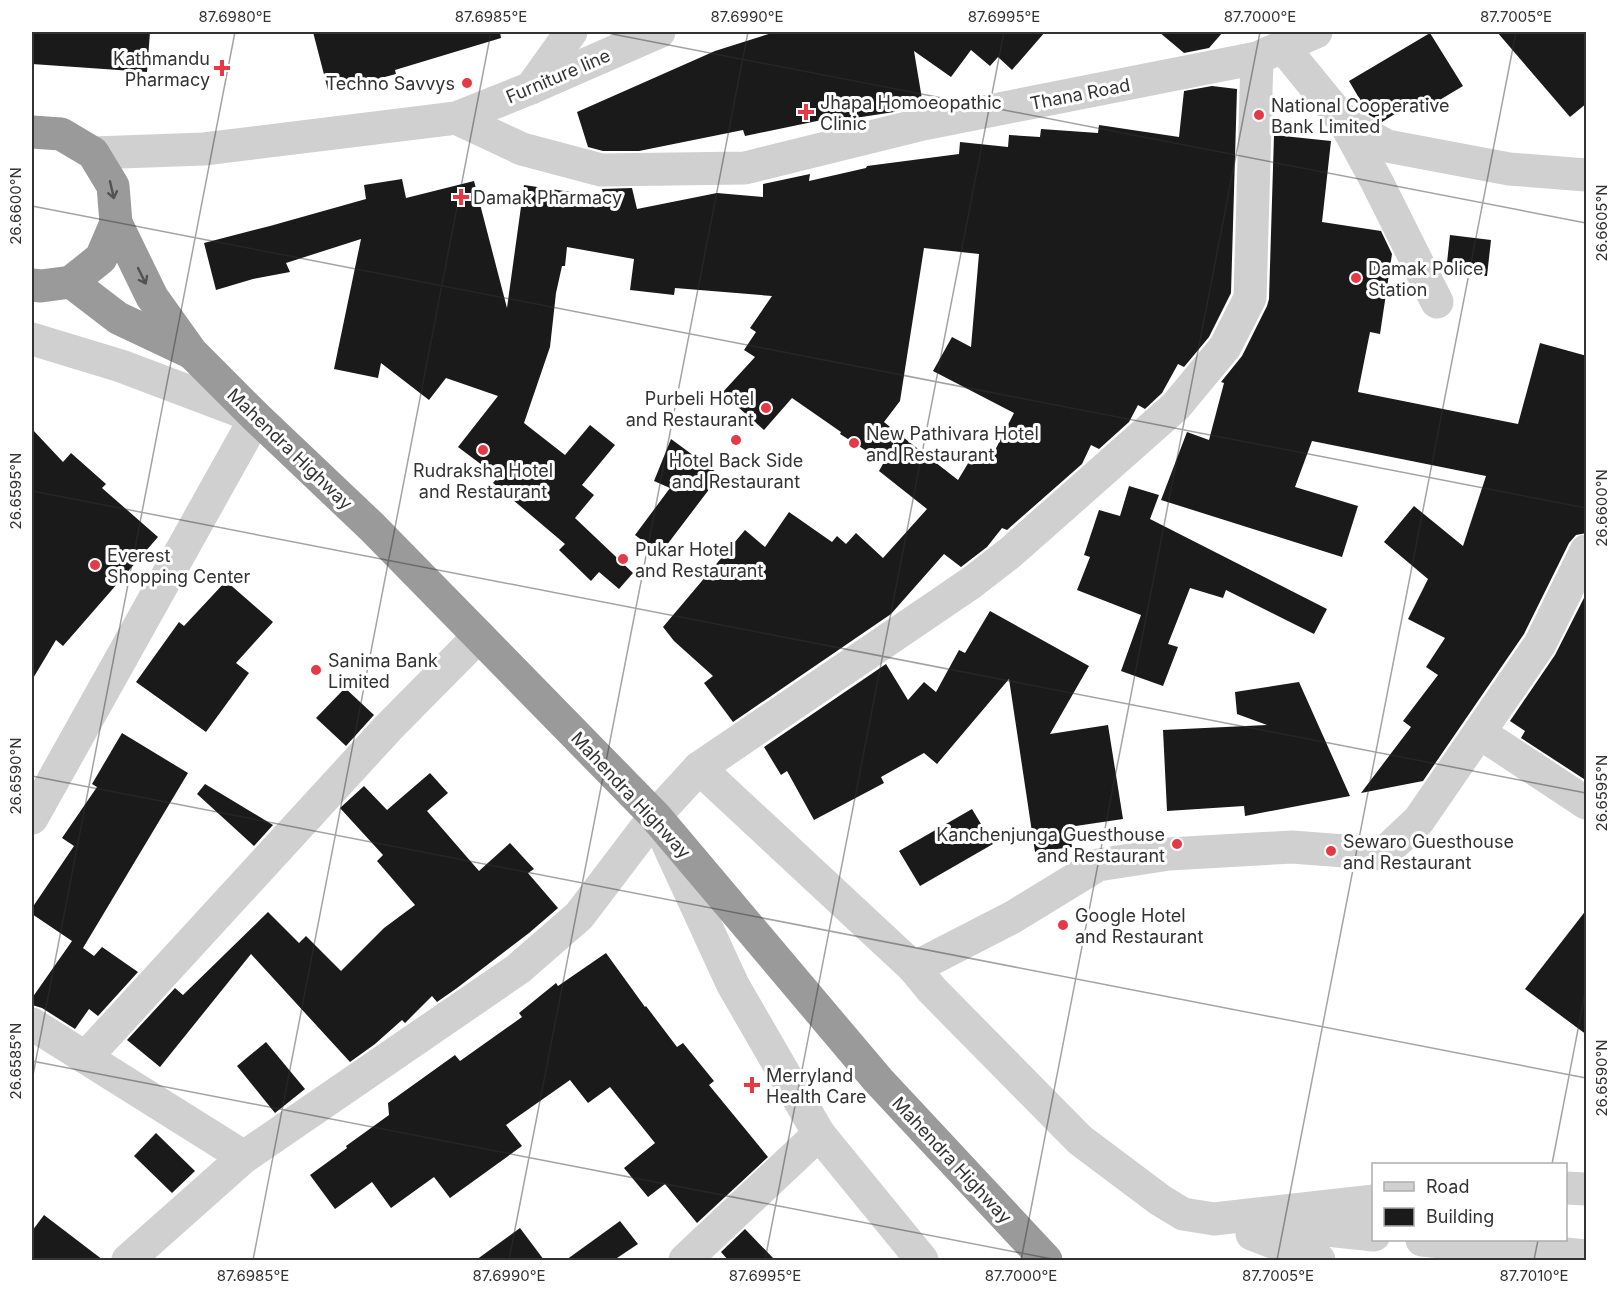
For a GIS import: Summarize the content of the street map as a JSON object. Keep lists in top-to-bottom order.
{
  "streets": {
    "highway": ["Mahendra Highway"],
    "street": ["Furniture line", "Thana Road"]
  },
  "crossings": [
    ["Furniture line", "Thana Road"],
    ["Furniture line", "Mahendra Highway"]
  ],
  "places": {
    "health": [
      "Kathmandu Pharmacy",
      "Jhapa Homoeopathic Clinic",
      "Damak Pharmacy",
      "Merryland Health Care"
    ],
    "other": [
      "Techno Savvys",
      "National Cooperative Bank Limited",
      "Damak Police Station",
      "Purbeli Hotel and Restaurant",
      "Hotel Back Side and Restaurant",
      "New Pathivara Hotel and Restaurant",
      "Rudraksha Hotel and Restaurant",
      "Pukar Hotel and Restaurant",
      "Everest Shopping Center",
      "Sanima Bank Limited",
      "Kanchenjunga Guesthouse and Restaurant",
      "Sewaro Guesthouse and Restaurant",
      "Google Hotel and Restaurant"
    ]
  },
  "legend": ["Road", "Building"],
  "coordinates": [
    "87.6980°E",
    "87.6985°E",
    "87.6990°E",
    "87.6995°E",
    "87.7000°E",
    "87.7005°E",
    "26.6600°N",
    "26.6605°N",
    "26.6595°N",
    "26.6590°N",
    "26.6585°N",
    "87.7010°E"
  ]
}
